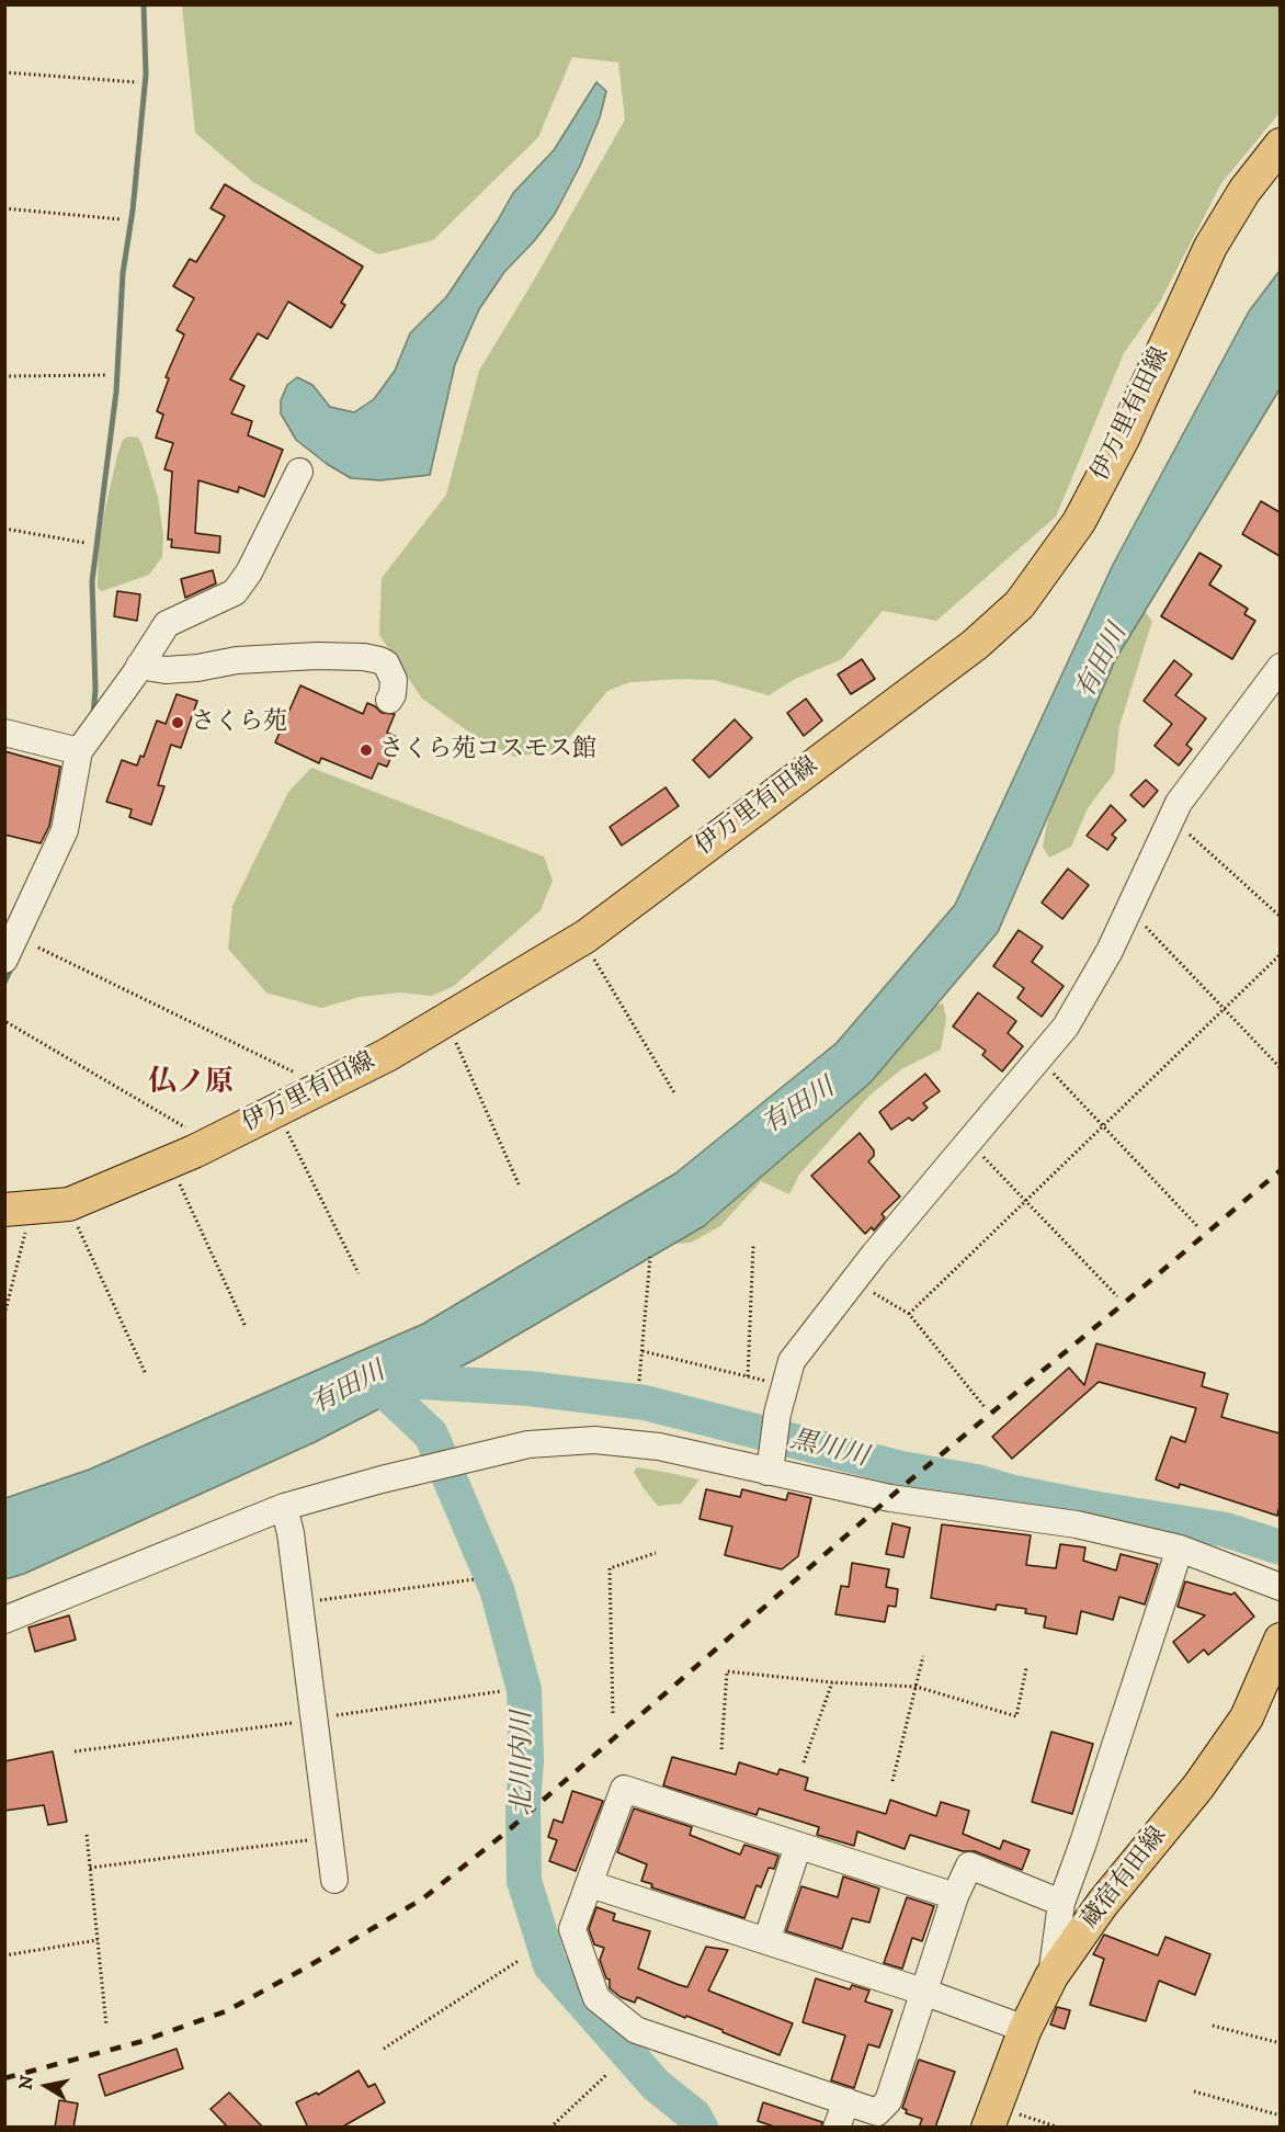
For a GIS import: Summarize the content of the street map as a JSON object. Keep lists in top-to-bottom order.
{
  "streets": {
    "main road": ["伊万里有田線", "蔵宿有田線"]
  },
  "districts": ["仏ノ原"],
  "water": ["有田川", "黒川川", "北川内川"],
  "places": ["さくら苑", "さくら苑コスモス館"],
  "north": "left"
}
